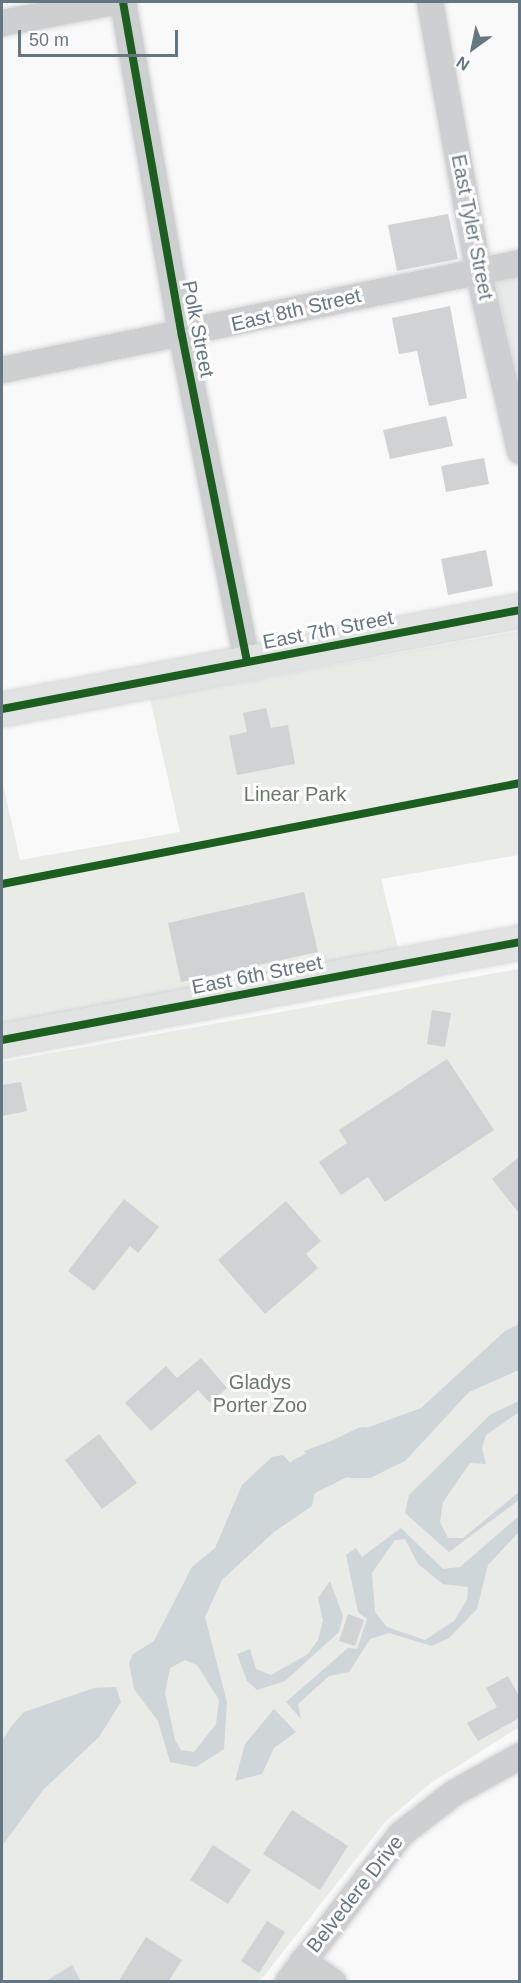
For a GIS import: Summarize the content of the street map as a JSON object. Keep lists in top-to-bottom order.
{
  "streets": {
    "main road": ["East 7th Street", "East 6th Street"],
    "street": [
      "East Tyler Street",
      "East 8th Street",
      "Polk Street",
      "Belvedere Drive"
    ]
  },
  "crossings": [
    ["East Tyler Street", "East 8th Street"],
    ["East 8th Street", "Polk Street"],
    ["Polk Street", "East 7th Street"]
  ],
  "parks": ["Linear Park", "Gladys Porter Zoo"],
  "scale_bar": "50 m",
  "north": "bottom left"
}
